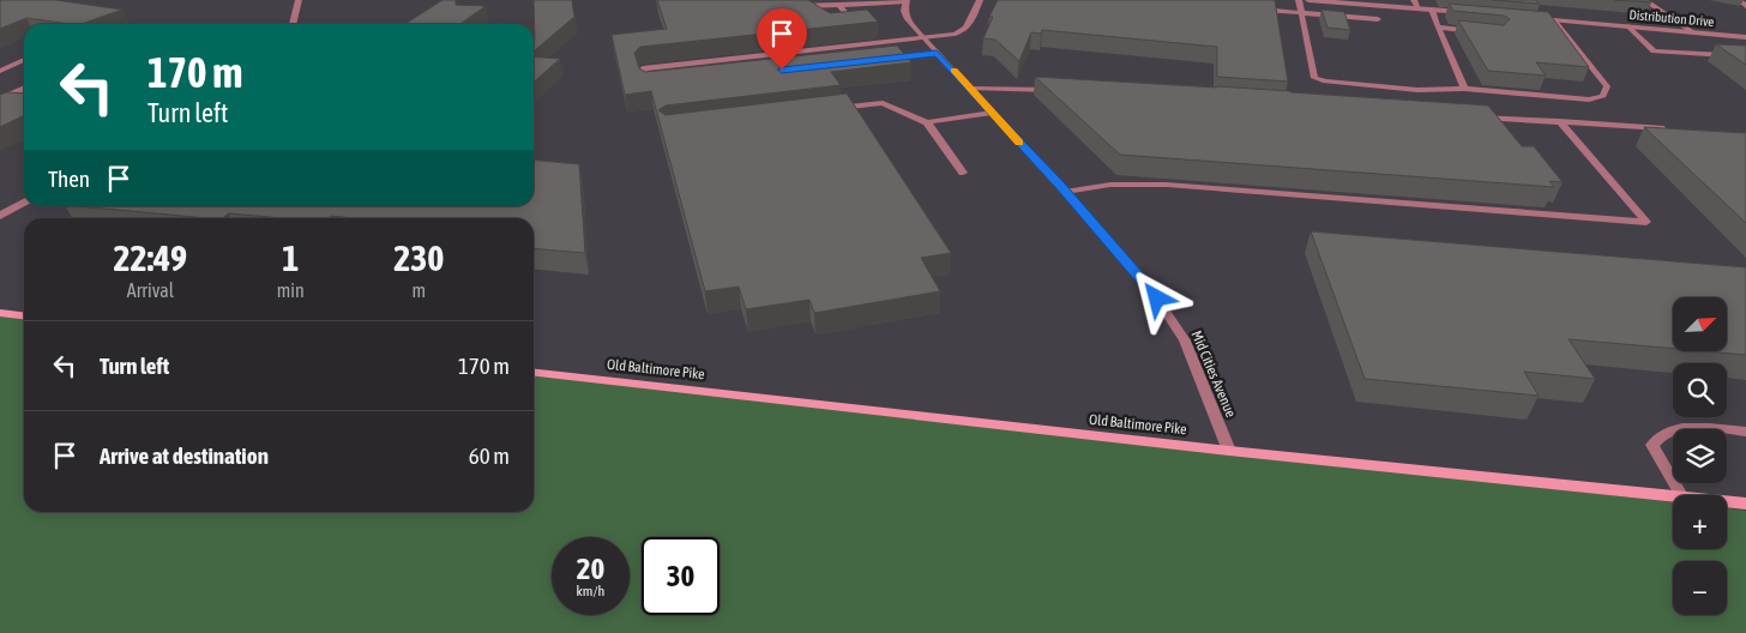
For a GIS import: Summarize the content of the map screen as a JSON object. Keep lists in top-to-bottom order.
{
  "streets": {
    "main road": ["Old Baltimore Pike"],
    "street": ["Distribution Drive", "Mid Cities Avenue"]
  },
  "crossings": [
    ["Old Baltimore Pike", "Mid Cities Avenue"]
  ],
  "north": "top right",
  "page": {
    "turn": ["170 m", "Turn left"],
    "then": "Then",
    "eta": [
      "22:49",
      "Arrival",
      "1",
      "min",
      "230",
      "m"
    ],
    "map_buttons": ["+", "−"],
    "list": [
      {
        "name": "Turn left",
        "value": "170 m"
      },
      {
        "name": "Arrive at destination",
        "value": "60 m"
      }
    ],
    "speed": "20 km/h",
    "limit": "30"
  }
}
